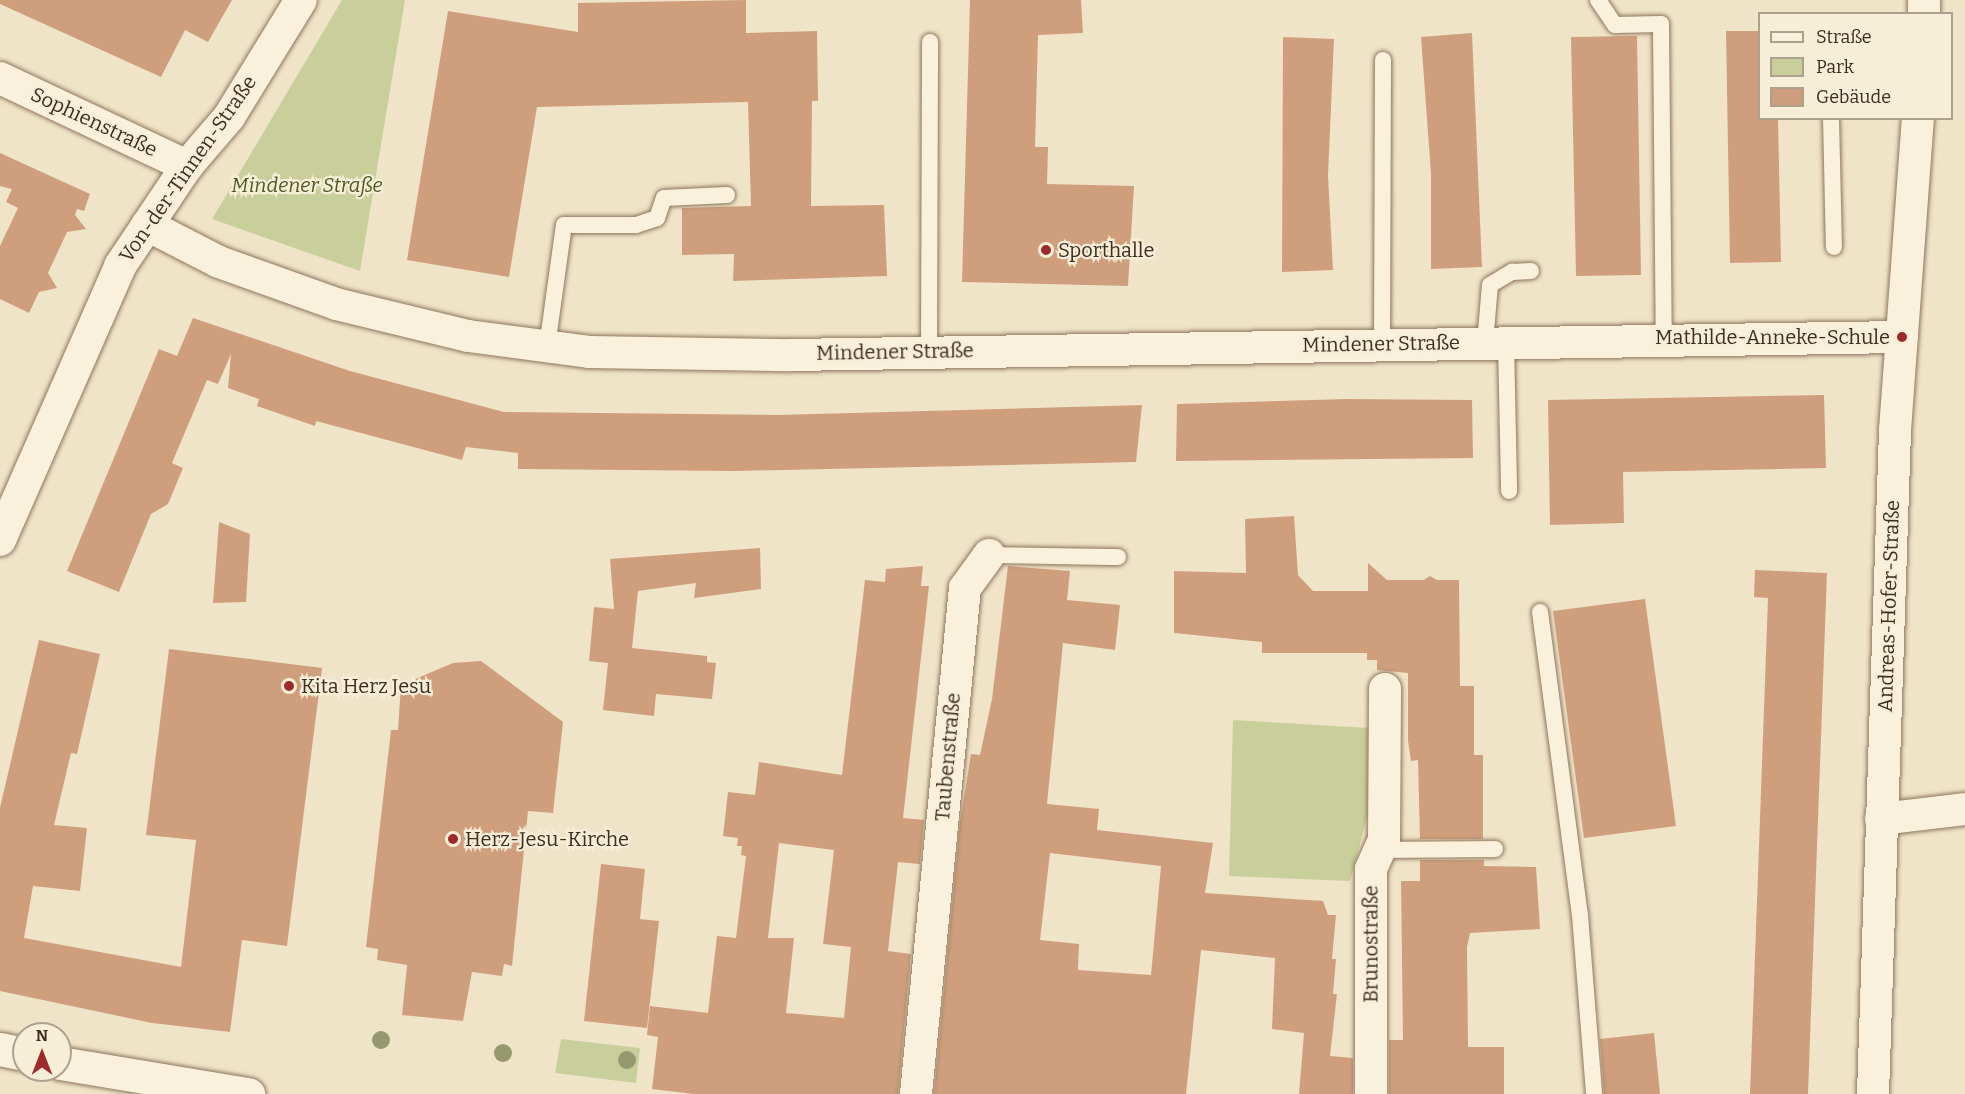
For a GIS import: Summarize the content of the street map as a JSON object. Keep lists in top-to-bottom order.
{
  "streets": {
    "street": [
      "Sophienstraße",
      "Von-der-Tinnen-Straße",
      "Mindener Straße",
      "Andreas-Hofer-Straße",
      "Taubenstraße",
      "Brunostraße"
    ]
  },
  "crossings": [
    ["Sophienstraße", "Von-der-Tinnen-Straße"],
    ["Von-der-Tinnen-Straße", "Mindener Straße"],
    ["Mindener Straße", "Andreas-Hofer-Straße"]
  ],
  "parks": ["Mindener Straße"],
  "places": [
    "Sporthalle",
    "Mathilde-Anneke-Schule",
    "Kita Herz Jesu",
    "Herz-Jesu-Kirche"
  ],
  "legend": ["Straße", "Park", "Gebäude"],
  "north": "top"
}
